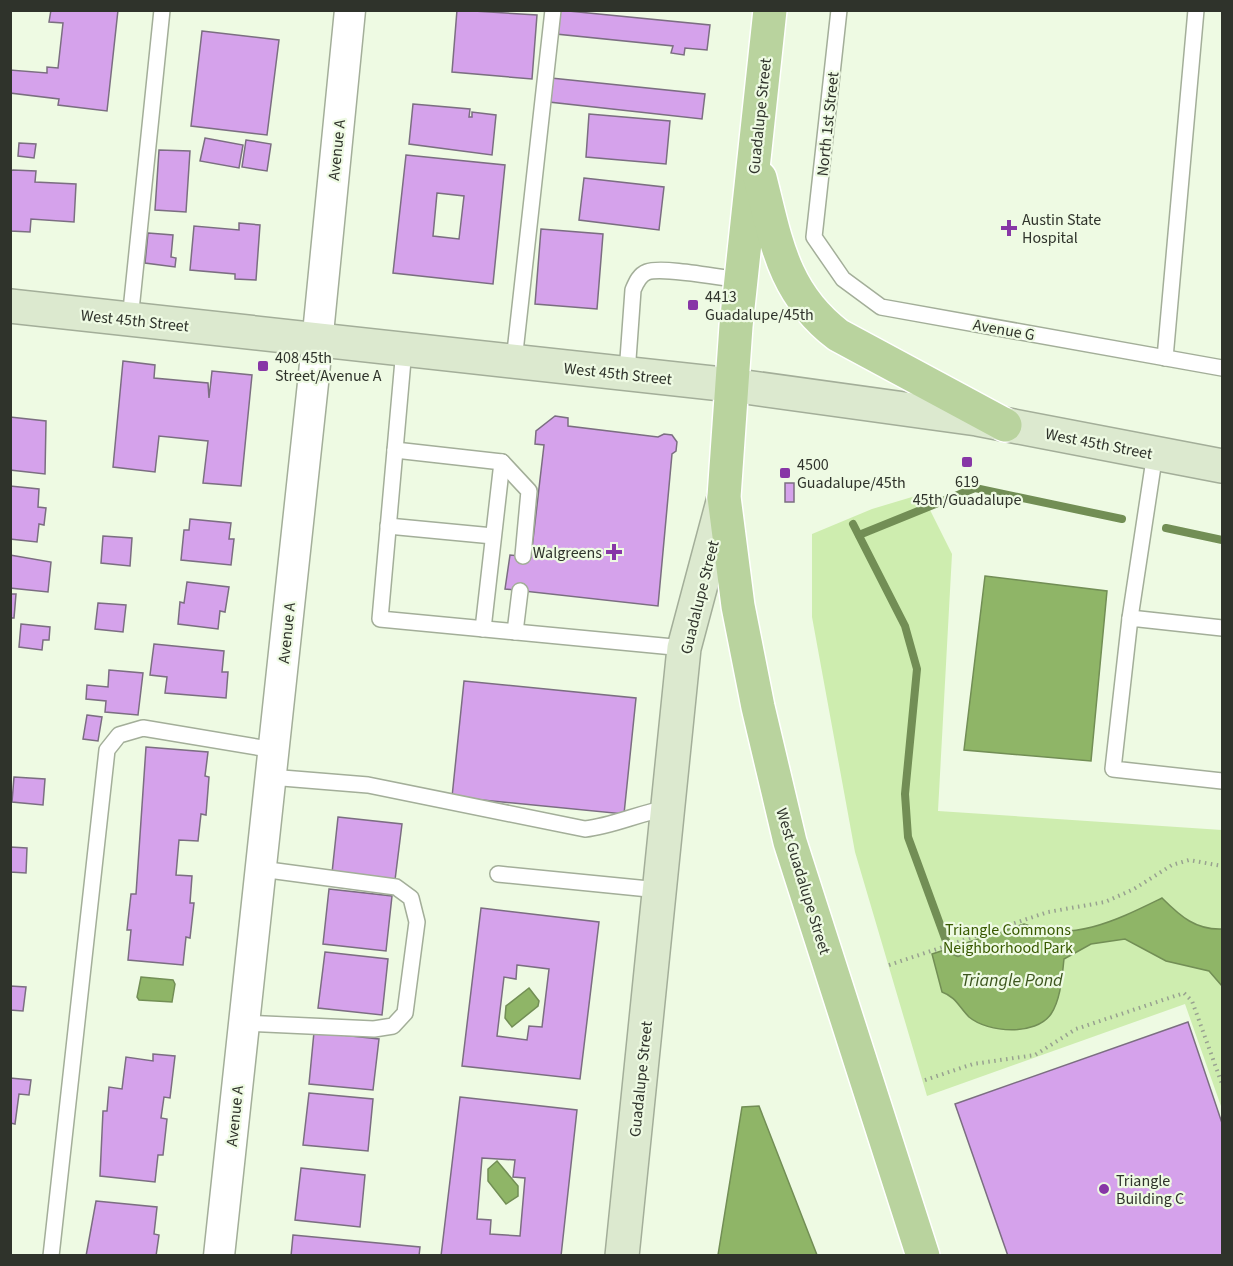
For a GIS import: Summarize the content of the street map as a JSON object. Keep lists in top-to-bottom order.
{
  "streets": {
    "main road": ["Guadalupe Street", "West 45th Street", "West Guadalupe Street"],
    "street": ["Avenue A"],
    "lane": ["North 1st Street", "Avenue G"]
  },
  "crossings": [
    ["Guadalupe Street", "West 45th Street"],
    ["Guadalupe Street", "West Guadalupe Street"],
    ["North 1st Street", "Avenue G"],
    ["Avenue A", "West 45th Street"]
  ],
  "water": ["Triangle Pond"],
  "parks": ["Triangle Commons Neighborhood Park"],
  "places": {
    "health": ["Austin State Hospital", "Walgreens"],
    "transit": [
      "4413 Guadalupe/45th",
      "408 45th Street/Avenue A",
      "619 45th/Guadalupe",
      "4500 Guadalupe/45th"
    ],
    "other": ["Triangle Building C"]
  }
}
